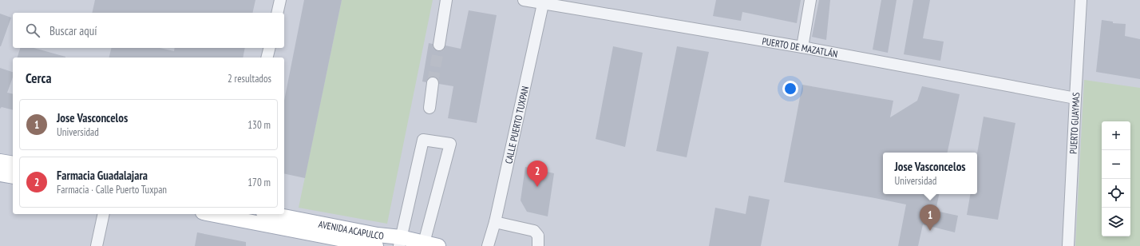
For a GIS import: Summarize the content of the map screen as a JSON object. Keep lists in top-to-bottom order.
{
  "streets": {
    "main road": ["AVENIDA ACAPULCO"],
    "street": ["PUERTO DE MAZATLÁN", "PUERTO GUAYMAS", "CALLE PUERTO TUXPAN"]
  },
  "crossings": [
    ["PUERTO DE MAZATLÁN", "PUERTO GUAYMAS"],
    ["PUERTO DE MAZATLÁN", "CALLE PUERTO TUXPAN"]
  ],
  "page": {
    "search": "Buscar aquí",
    "heading": ["Cerca", "2 resultados"],
    "list": [
      {
        "mark": "1",
        "name": "Jose Vasconcelos",
        "note": "Universidad",
        "value": "130 m"
      },
      {
        "mark": "2",
        "name": "Farmacia Guadalajara",
        "note": "Farmacia · Calle Puerto Tuxpan",
        "value": "170 m"
      }
    ],
    "map_buttons": ["+", "−"],
    "popup": ["Jose Vasconcelos", "Universidad"],
    "pins": ["2", "1"]
  }
}
